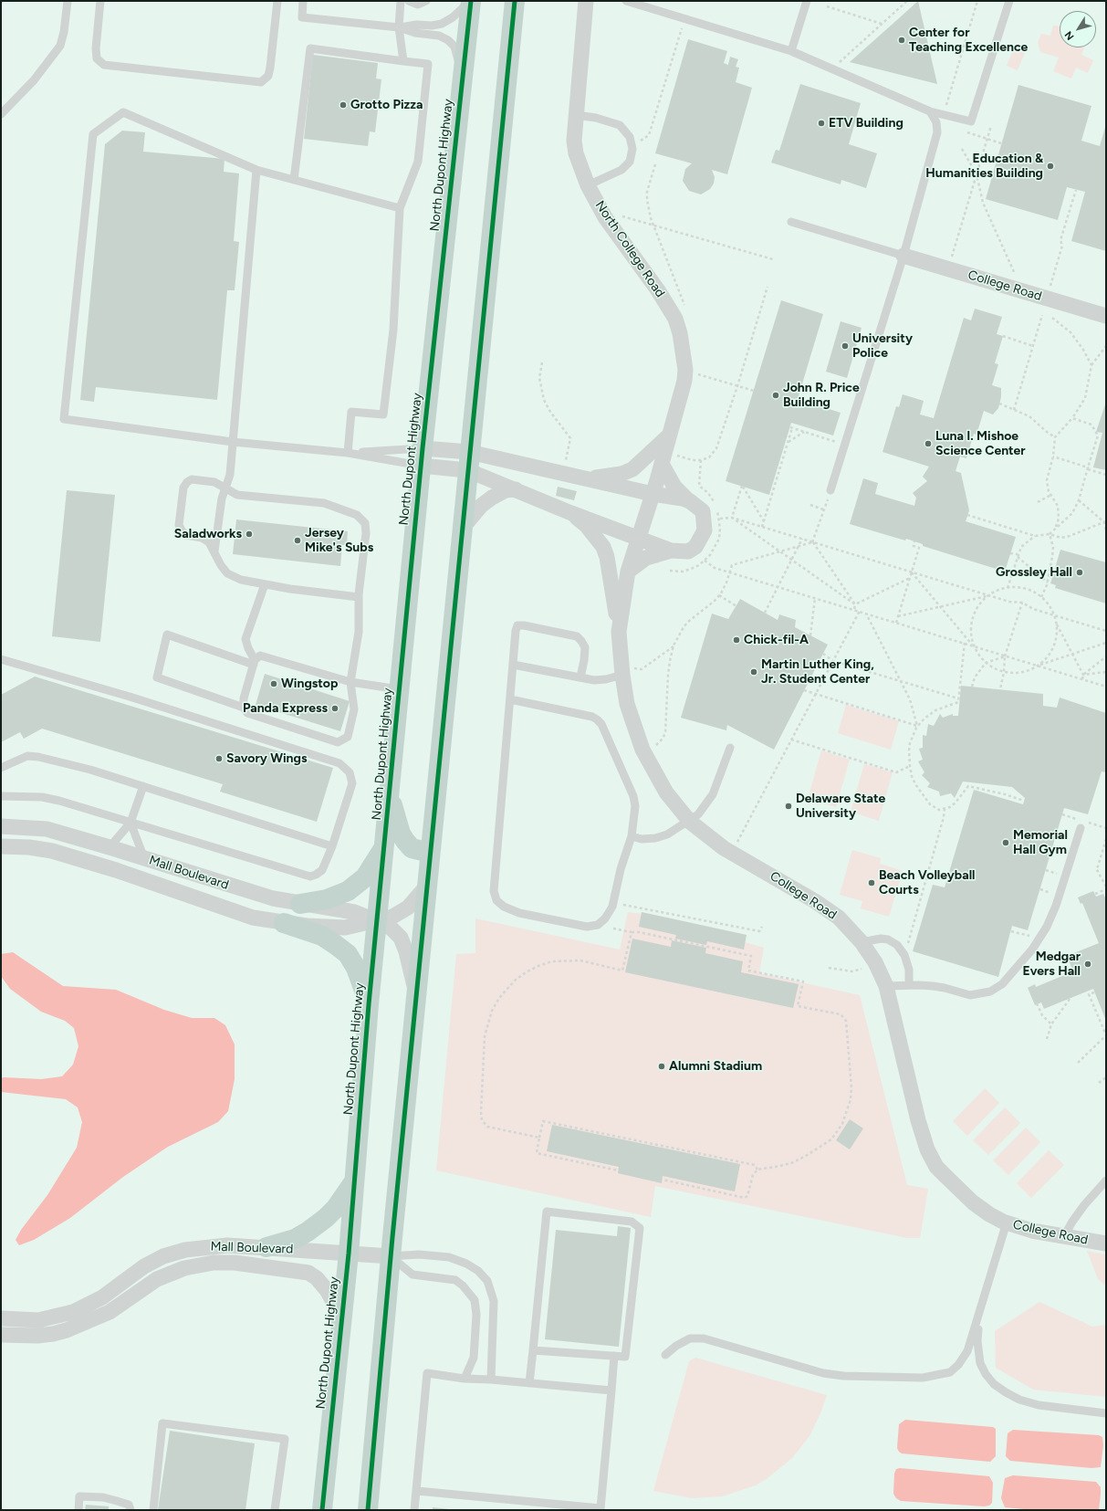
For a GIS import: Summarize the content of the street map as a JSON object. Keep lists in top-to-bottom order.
{
  "streets": {
    "highway": ["North Dupont Highway"],
    "street": ["North College Road", "College Road", "Mall Boulevard"]
  },
  "crossings": [
    ["North Dupont Highway", "Mall Boulevard"],
    ["North College Road", "College Road"]
  ],
  "places": [
    "Center for Teaching Excellence",
    "Grotto Pizza",
    "ETV Building",
    "Education & Humanities Building",
    "University Police",
    "John R. Price Building",
    "Luna I. Mishoe Science Center",
    "Saladworks",
    "Jersey Mike's Subs",
    "Grossley Hall",
    "Chick-fil-A",
    "Martin Luther King, Jr. Student Center",
    "Wingstop",
    "Panda Express",
    "Savory Wings",
    "Delaware State University",
    "Memorial Hall Gym",
    "Beach Volleyball Courts",
    "Medgar Evers Hall",
    "Alumni Stadium"
  ],
  "north": "bottom left"
}
